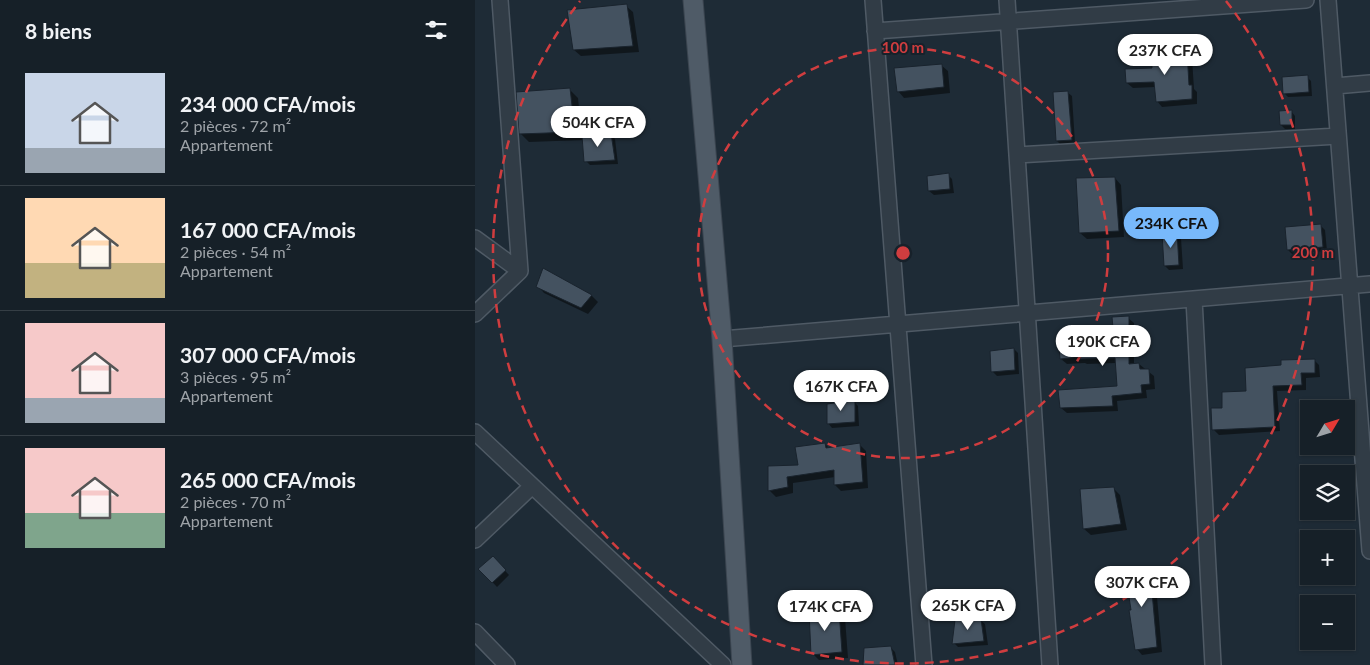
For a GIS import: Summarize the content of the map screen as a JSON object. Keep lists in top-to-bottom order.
{
  "north": "top right",
  "page": {
    "heading": "8 biens",
    "price": [
      "237K CFA",
      "504K CFA",
      "234K CFA",
      "190K CFA",
      "167K CFA",
      "307K CFA",
      "265K CFA",
      "174K CFA"
    ],
    "list": [
      {
        "name": "234 000 CFA/mois",
        "note": "2 pièces · 72 m² · Appartement"
      },
      {
        "name": "167 000 CFA/mois",
        "note": "2 pièces · 54 m² · Appartement"
      },
      {
        "name": "307 000 CFA/mois",
        "note": "3 pièces · 95 m² · Appartement"
      },
      {
        "name": "265 000 CFA/mois",
        "note": "2 pièces · 70 m² · Appartement"
      }
    ],
    "map_buttons": ["+", "−"]
  },
  "rings": ["100 m", "200 m"]
}
